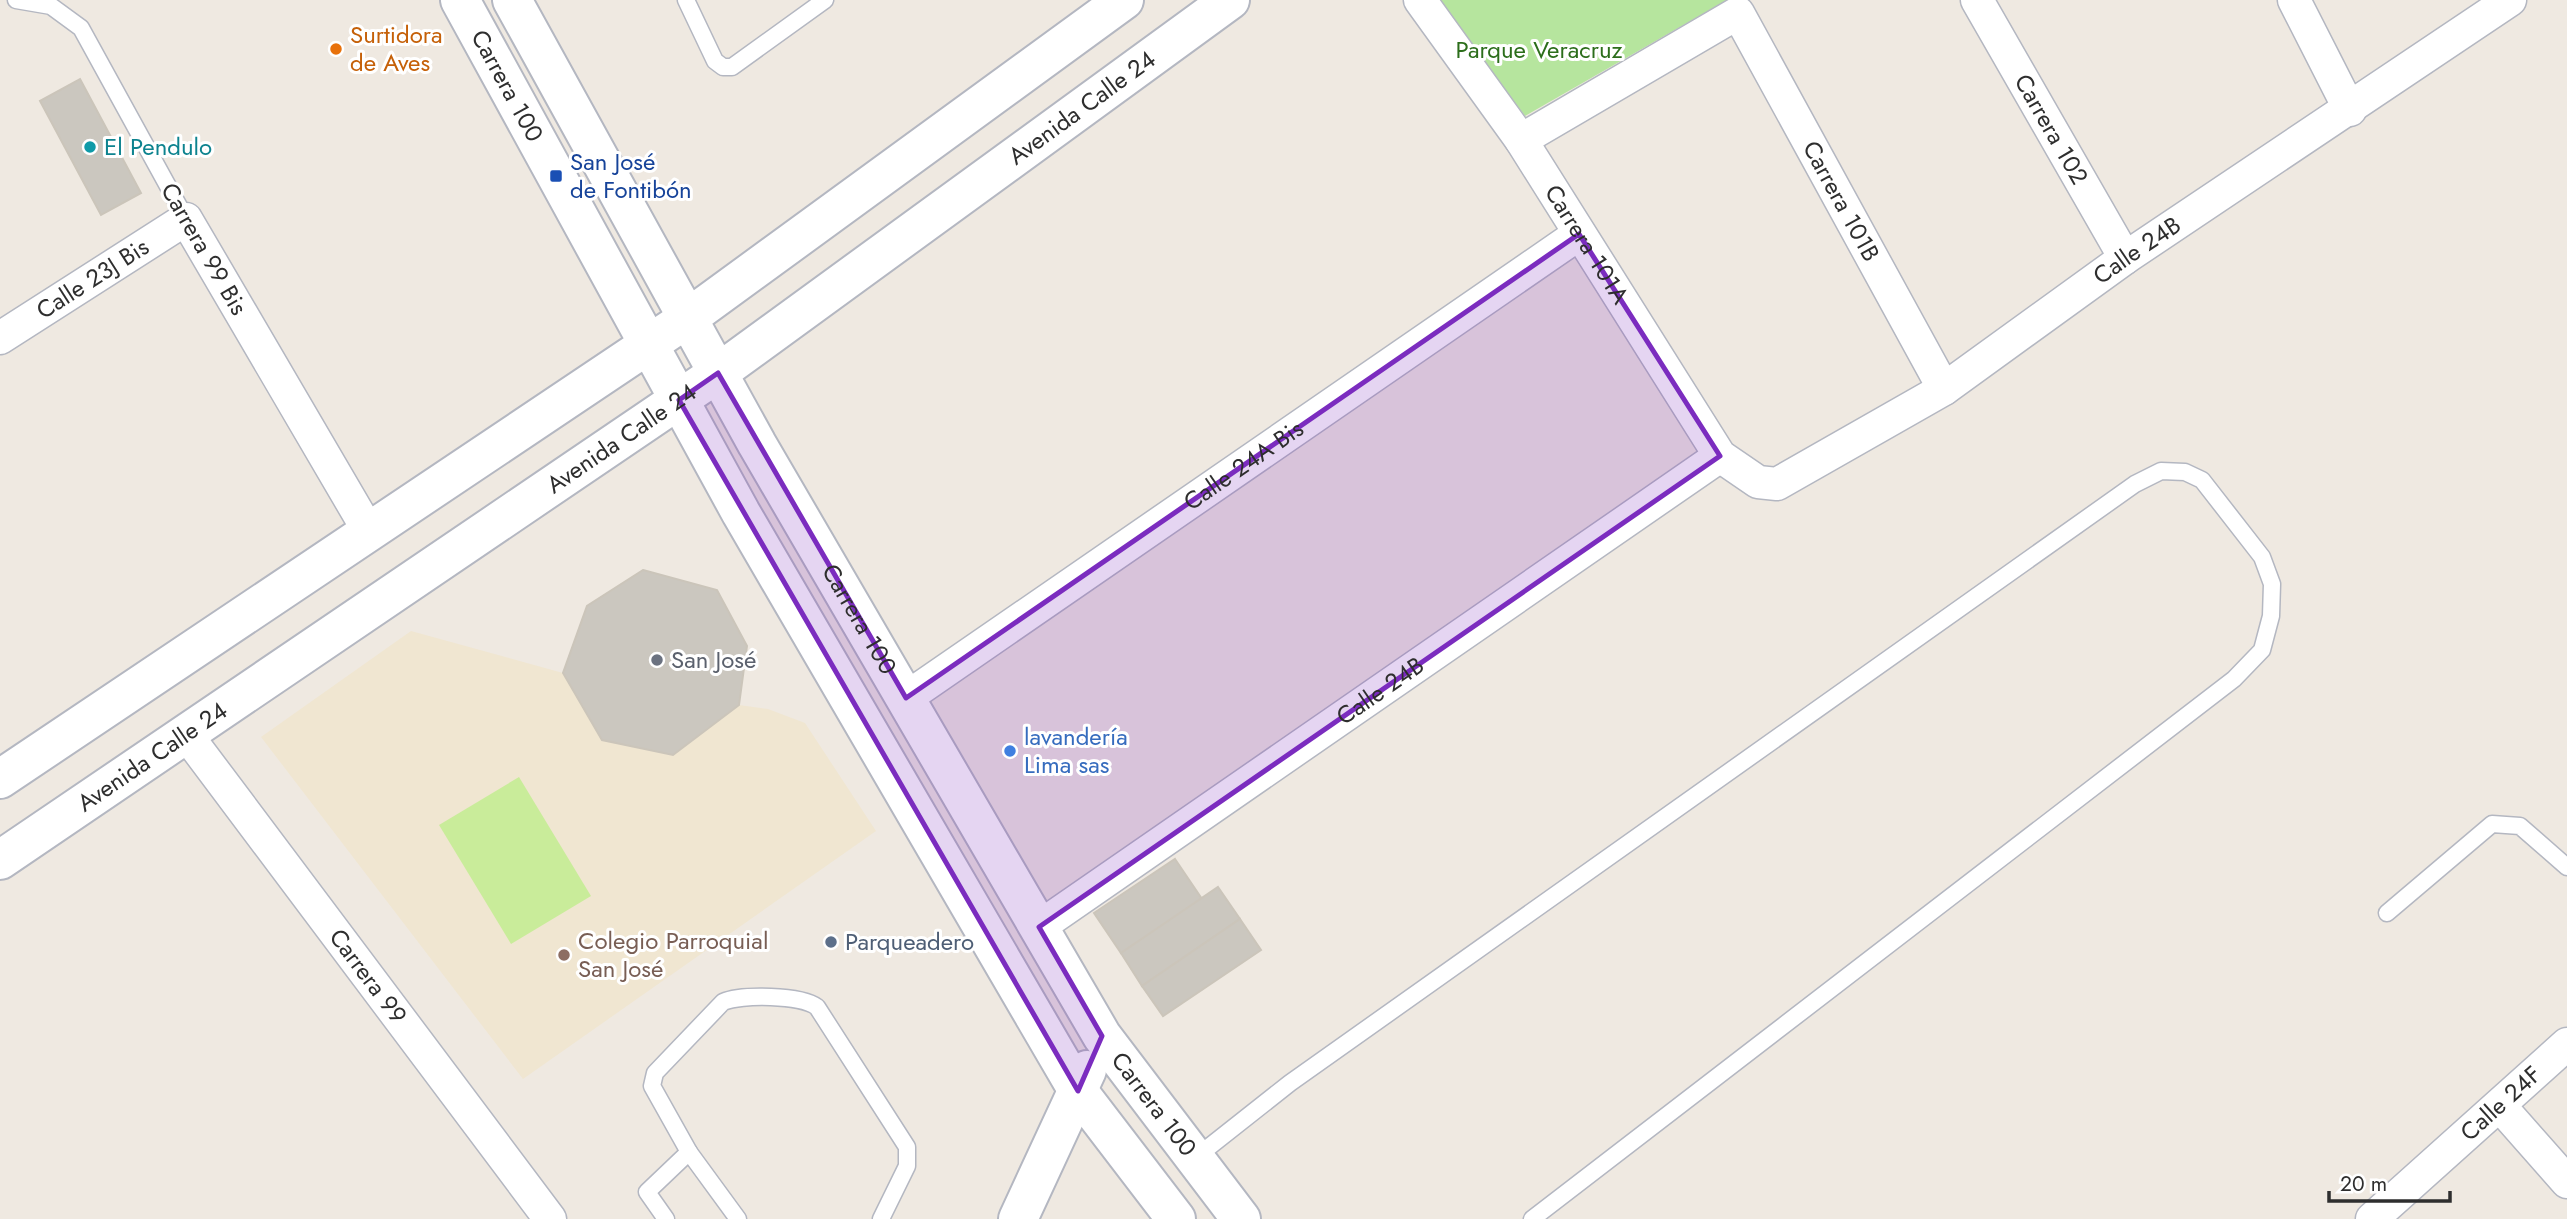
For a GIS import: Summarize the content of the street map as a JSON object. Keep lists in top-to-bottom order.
{
  "streets": {
    "main road": ["Carrera 100", "Avenida Calle 24"],
    "street": [
      "Carrera 102",
      "Carrera 101B",
      "Carrera 101A",
      "Carrera 99 Bis",
      "Calle 24B",
      "Calle 23J Bis",
      "Calle 24A Bis",
      "Carrera 99",
      "Calle 24F"
    ]
  },
  "crossings": [
    ["Carrera 100", "Avenida Calle 24"],
    ["Carrera 100", "Calle 24B"],
    ["Carrera 100", "Calle 24A Bis"],
    ["Avenida Calle 24", "Carrera 99"],
    ["Carrera 102", "Calle 24B"],
    ["Carrera 101B", "Carrera 101A"],
    ["Carrera 101B", "Calle 24B"],
    ["Carrera 101A", "Calle 24B"],
    ["Carrera 101A", "Calle 24A Bis"],
    ["Carrera 99 Bis", "Calle 23J Bis"]
  ],
  "parks": ["Parque Veracruz"],
  "places": {
    "other": [
      "Surtidora de Aves",
      "El Pendulo",
      "San José",
      "lavandería Lima sas",
      "Parqueadero",
      "Colegio Parroquial San José"
    ],
    "transit": ["San José de Fontibón"]
  },
  "scale_bar": "20 m"
}
